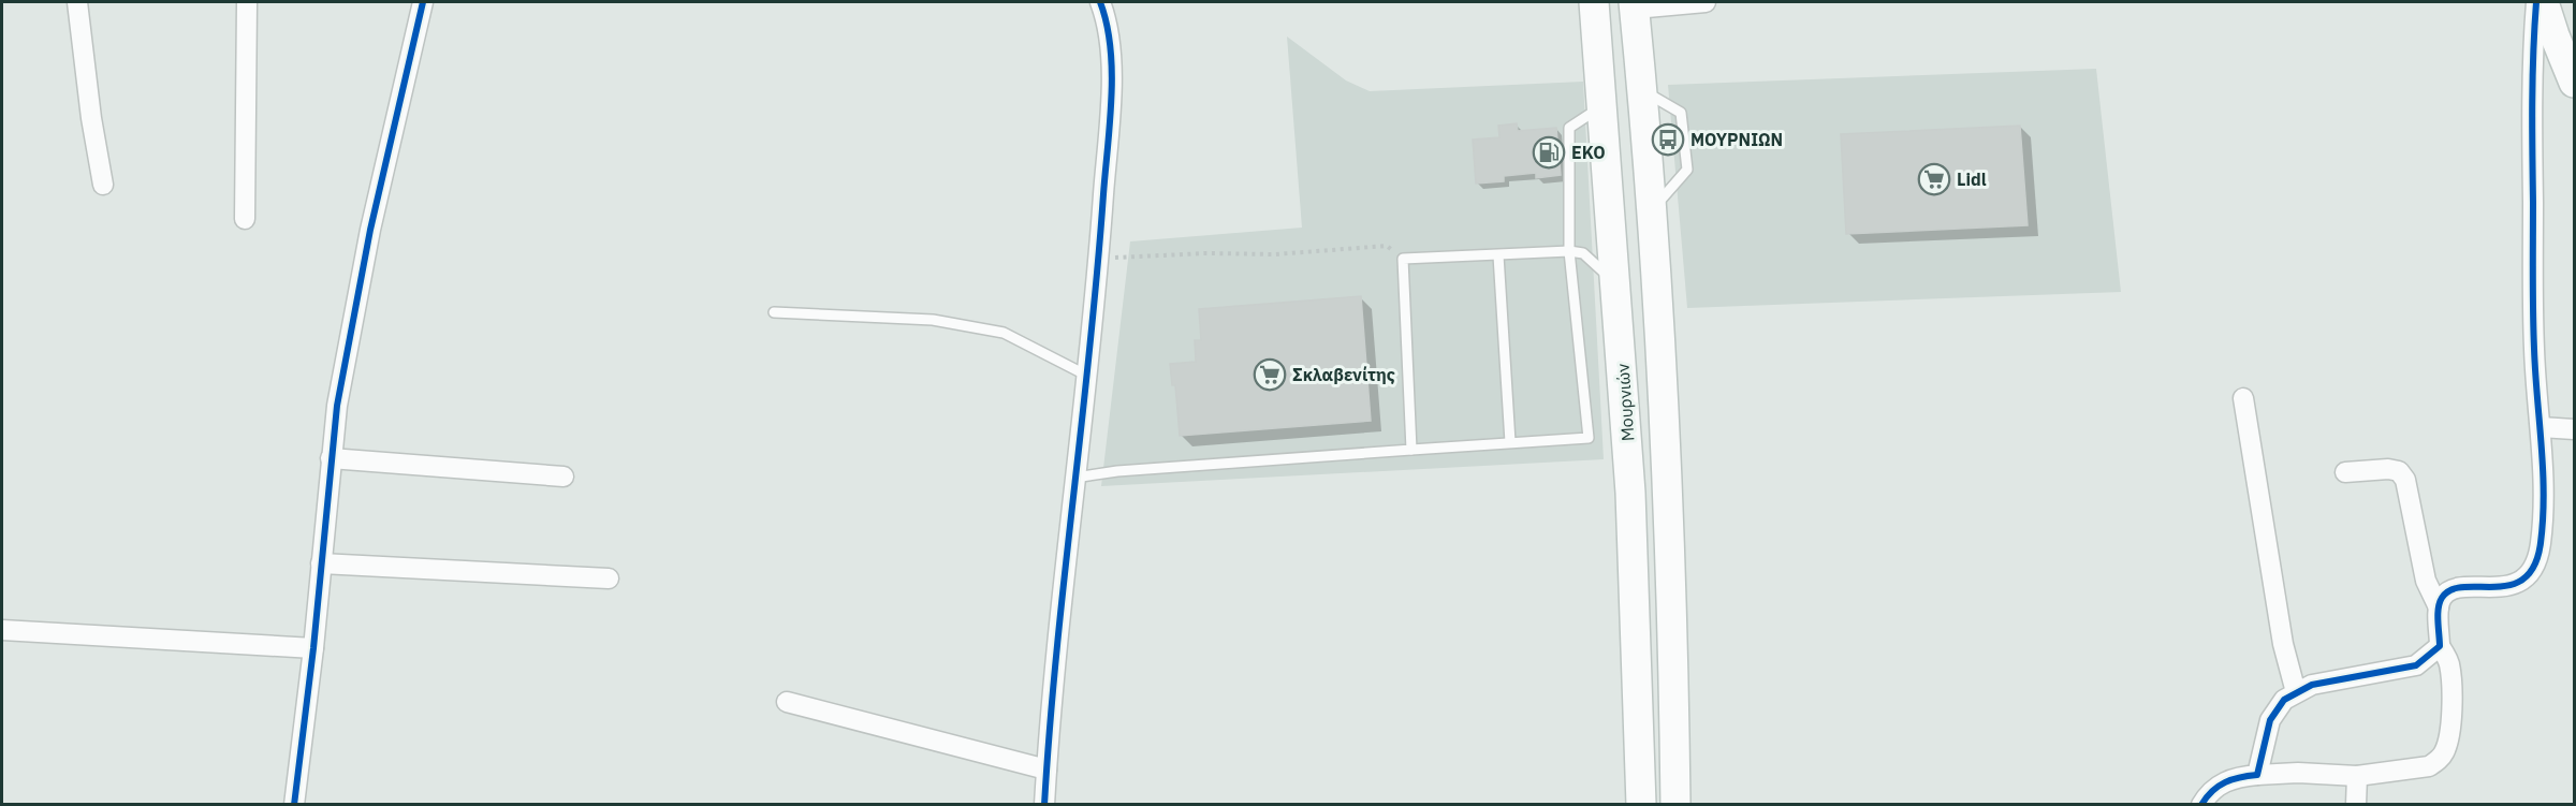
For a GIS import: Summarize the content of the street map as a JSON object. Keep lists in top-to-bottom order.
{
  "streets": {
    "main road": ["Μουρνιών"]
  },
  "places": {
    "bus stop": ["ΜΟΥΡΝΙΩΝ"],
    "fuel station": ["EKO"],
    "supermarket": ["Lidl", "Σκλαβενίτης"]
  }
}
